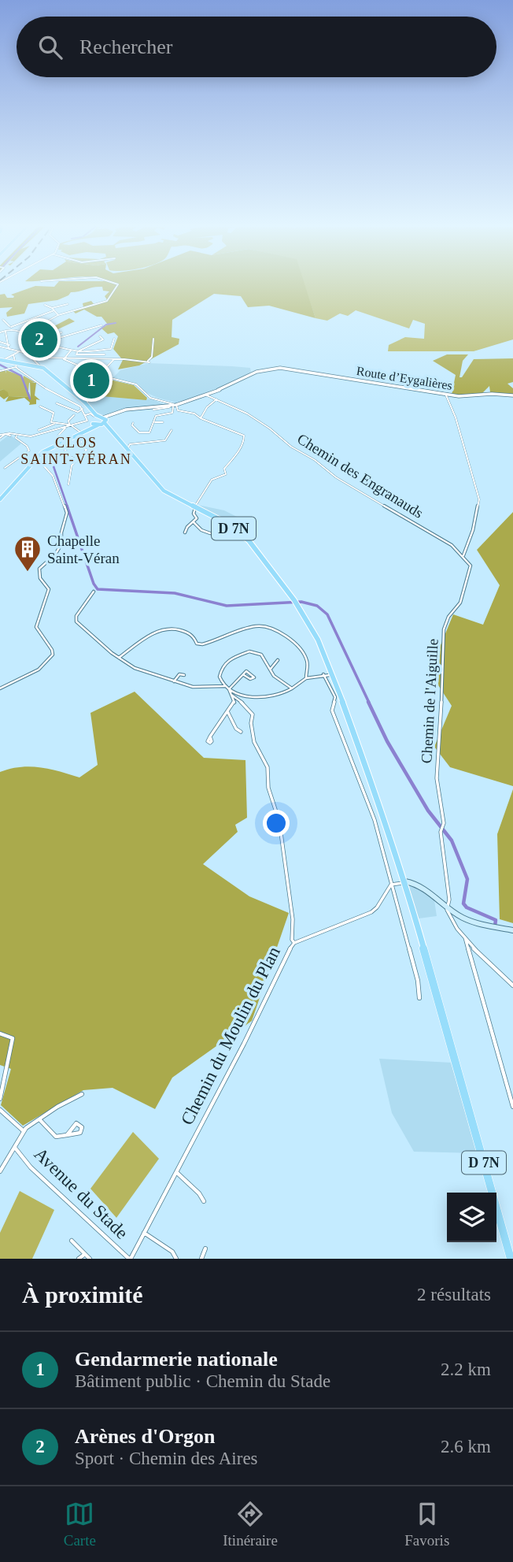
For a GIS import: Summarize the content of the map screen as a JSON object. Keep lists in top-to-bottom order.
{
  "streets": {
    "main road": ["D 7N"],
    "street": [
      "Route d’Eygalières",
      "Chemin des Engranauds",
      "Chemin de l'Aiguille",
      "Chemin du Moulin du Plan",
      "Avenue du Stade"
    ]
  },
  "crossings": [
    ["Route d’Eygalières", "Chemin des Engranauds"],
    ["Route d’Eygalières", "D 7N"],
    ["Route d’Eygalières", "Chemin de l'Aiguille"],
    ["Chemin des Engranauds", "Chemin de l'Aiguille"],
    ["Chemin du Moulin du Plan", "Avenue du Stade"]
  ],
  "districts": ["CLOS SAINT-VÉRAN"],
  "places": {
    "building": ["Chapelle Saint-Véran"]
  },
  "page": {
    "search": "Rechercher",
    "pins": ["2", "1"],
    "heading": ["À proximité", "2 résultats"],
    "list": [
      {
        "mark": "1",
        "name": "Gendarmerie nationale",
        "note": "Bâtiment public · Chemin du Stade",
        "value": "2.2 km"
      },
      {
        "mark": "2",
        "name": "Arènes d'Orgon",
        "note": "Sport · Chemin des Aires",
        "value": "2.6 km"
      }
    ],
    "nav": ["Carte", "Itinéraire", "Favoris"]
  }
}
